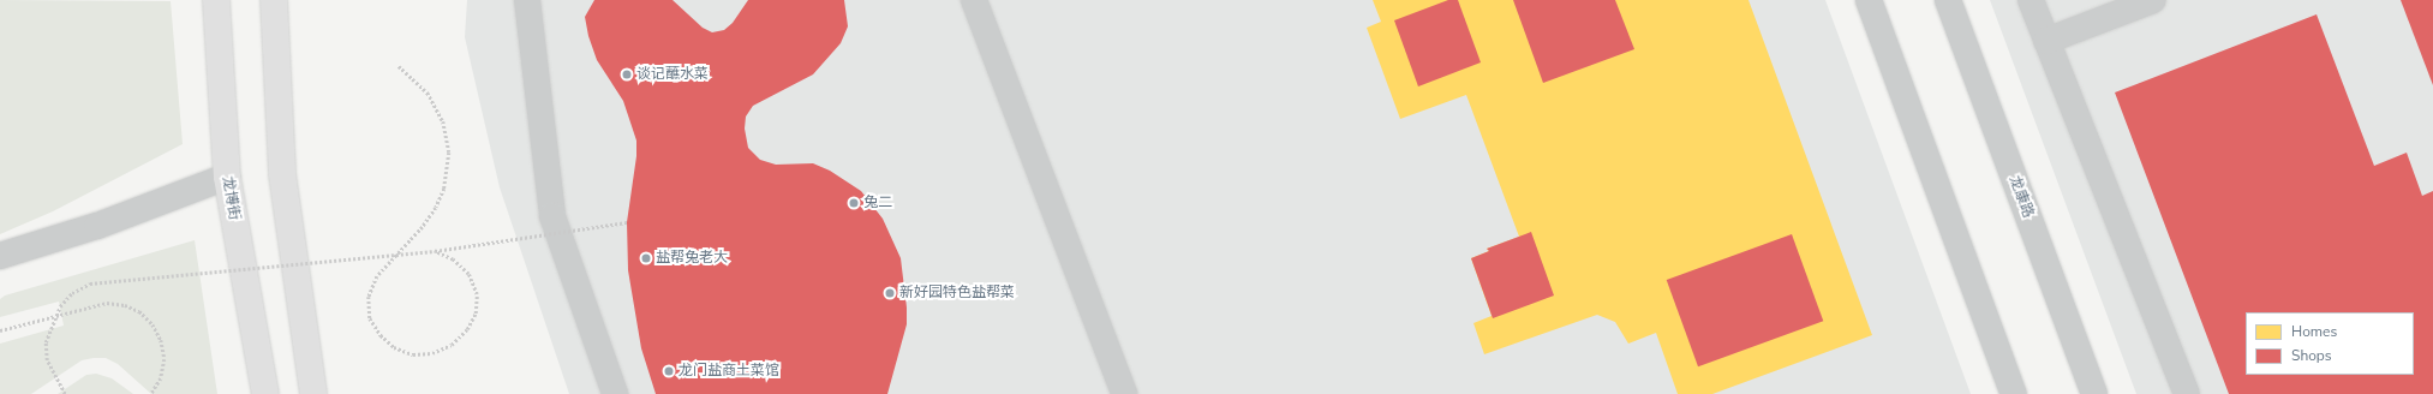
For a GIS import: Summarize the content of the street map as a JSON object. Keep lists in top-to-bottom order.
{
  "streets": {
    "main road": ["龙博街"],
    "street": ["龙康路"]
  },
  "places": [
    "谈记蘸水菜",
    "兔二",
    "盐帮兔老大",
    "新好园特色盐帮菜",
    "龙门盐商土菜馆"
  ],
  "legend": ["Homes", "Shops"]
}
